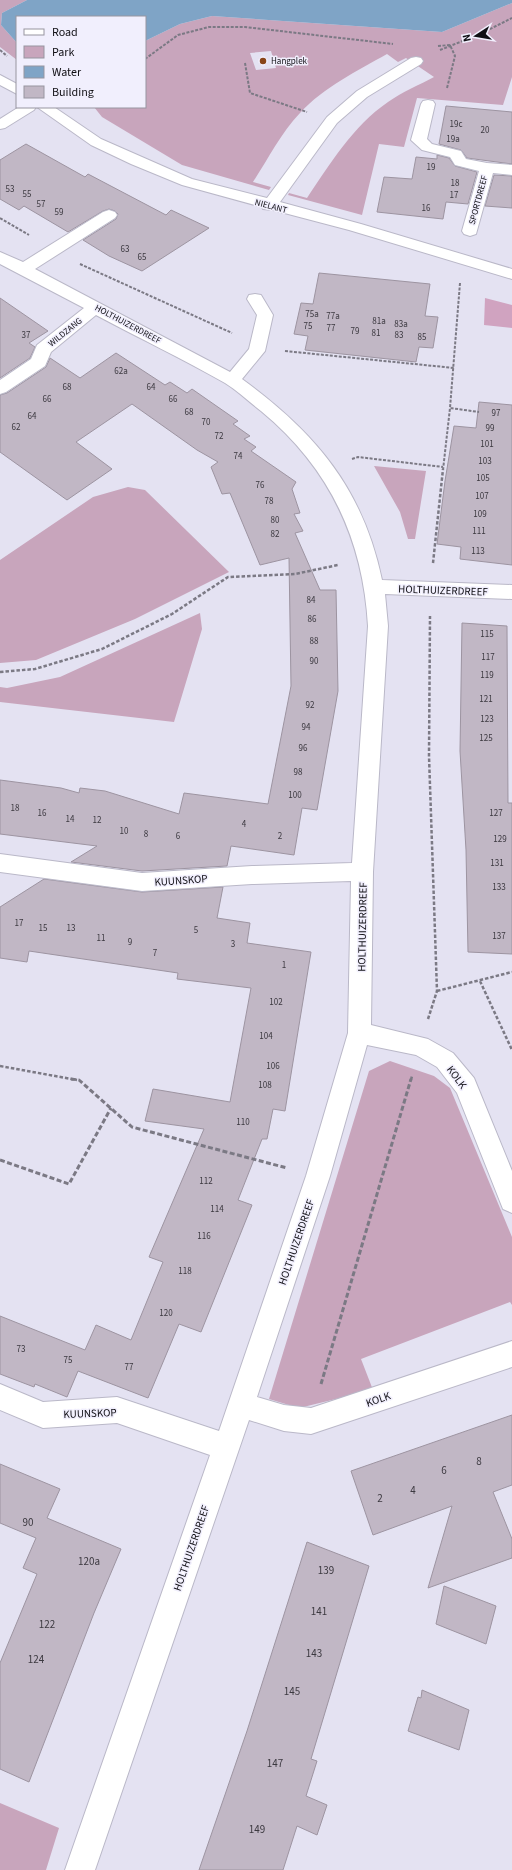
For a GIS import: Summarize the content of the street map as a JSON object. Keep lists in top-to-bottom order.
{
  "streets": {
    "street": [
      "SPORTDREEF",
      "NIELANT",
      "HOLTHUIZERDREEF",
      "WILDZANG",
      "KUUNSKOP",
      "KOLK"
    ]
  },
  "crossings": [
    ["HOLTHUIZERDREEF", "WILDZANG"],
    ["HOLTHUIZERDREEF", "KUUNSKOP"],
    ["HOLTHUIZERDREEF", "KOLK"]
  ],
  "places": ["Hangplek"],
  "house_numbers": [
    "19c",
    "20",
    "19a",
    "19",
    "18",
    "53",
    "55",
    "17",
    "57",
    "16",
    "59",
    "63",
    "65",
    "75a",
    "77a",
    "81a",
    "83a",
    "75",
    "77",
    "79",
    "81",
    "37",
    "83",
    "85",
    "62a",
    "68",
    "64",
    "66",
    "66",
    "68",
    "97",
    "64",
    "70",
    "62",
    "99",
    "72",
    "101",
    "74",
    "103",
    "105",
    "76",
    "107",
    "78",
    "109",
    "80",
    "111",
    "82",
    "113",
    "84",
    "86",
    "115",
    "88",
    "117",
    "90",
    "119",
    "121",
    "92",
    "123",
    "94",
    "125",
    "96",
    "98",
    "100",
    "18",
    "16",
    "127",
    "14",
    "12",
    "4",
    "10",
    "8",
    "6",
    "2",
    "129",
    "131",
    "133",
    "17",
    "15",
    "13",
    "5",
    "137",
    "11",
    "9",
    "3",
    "7",
    "1",
    "102",
    "104",
    "106",
    "108",
    "110",
    "112",
    "114",
    "116",
    "118",
    "120",
    "73",
    "75",
    "77",
    "8",
    "6",
    "4",
    "2",
    "90",
    "120a",
    "139",
    "141",
    "122",
    "143",
    "124",
    "145",
    "147",
    "149"
  ],
  "legend": [
    "Road",
    "Park",
    "Water",
    "Building"
  ],
  "north": "left"
}
